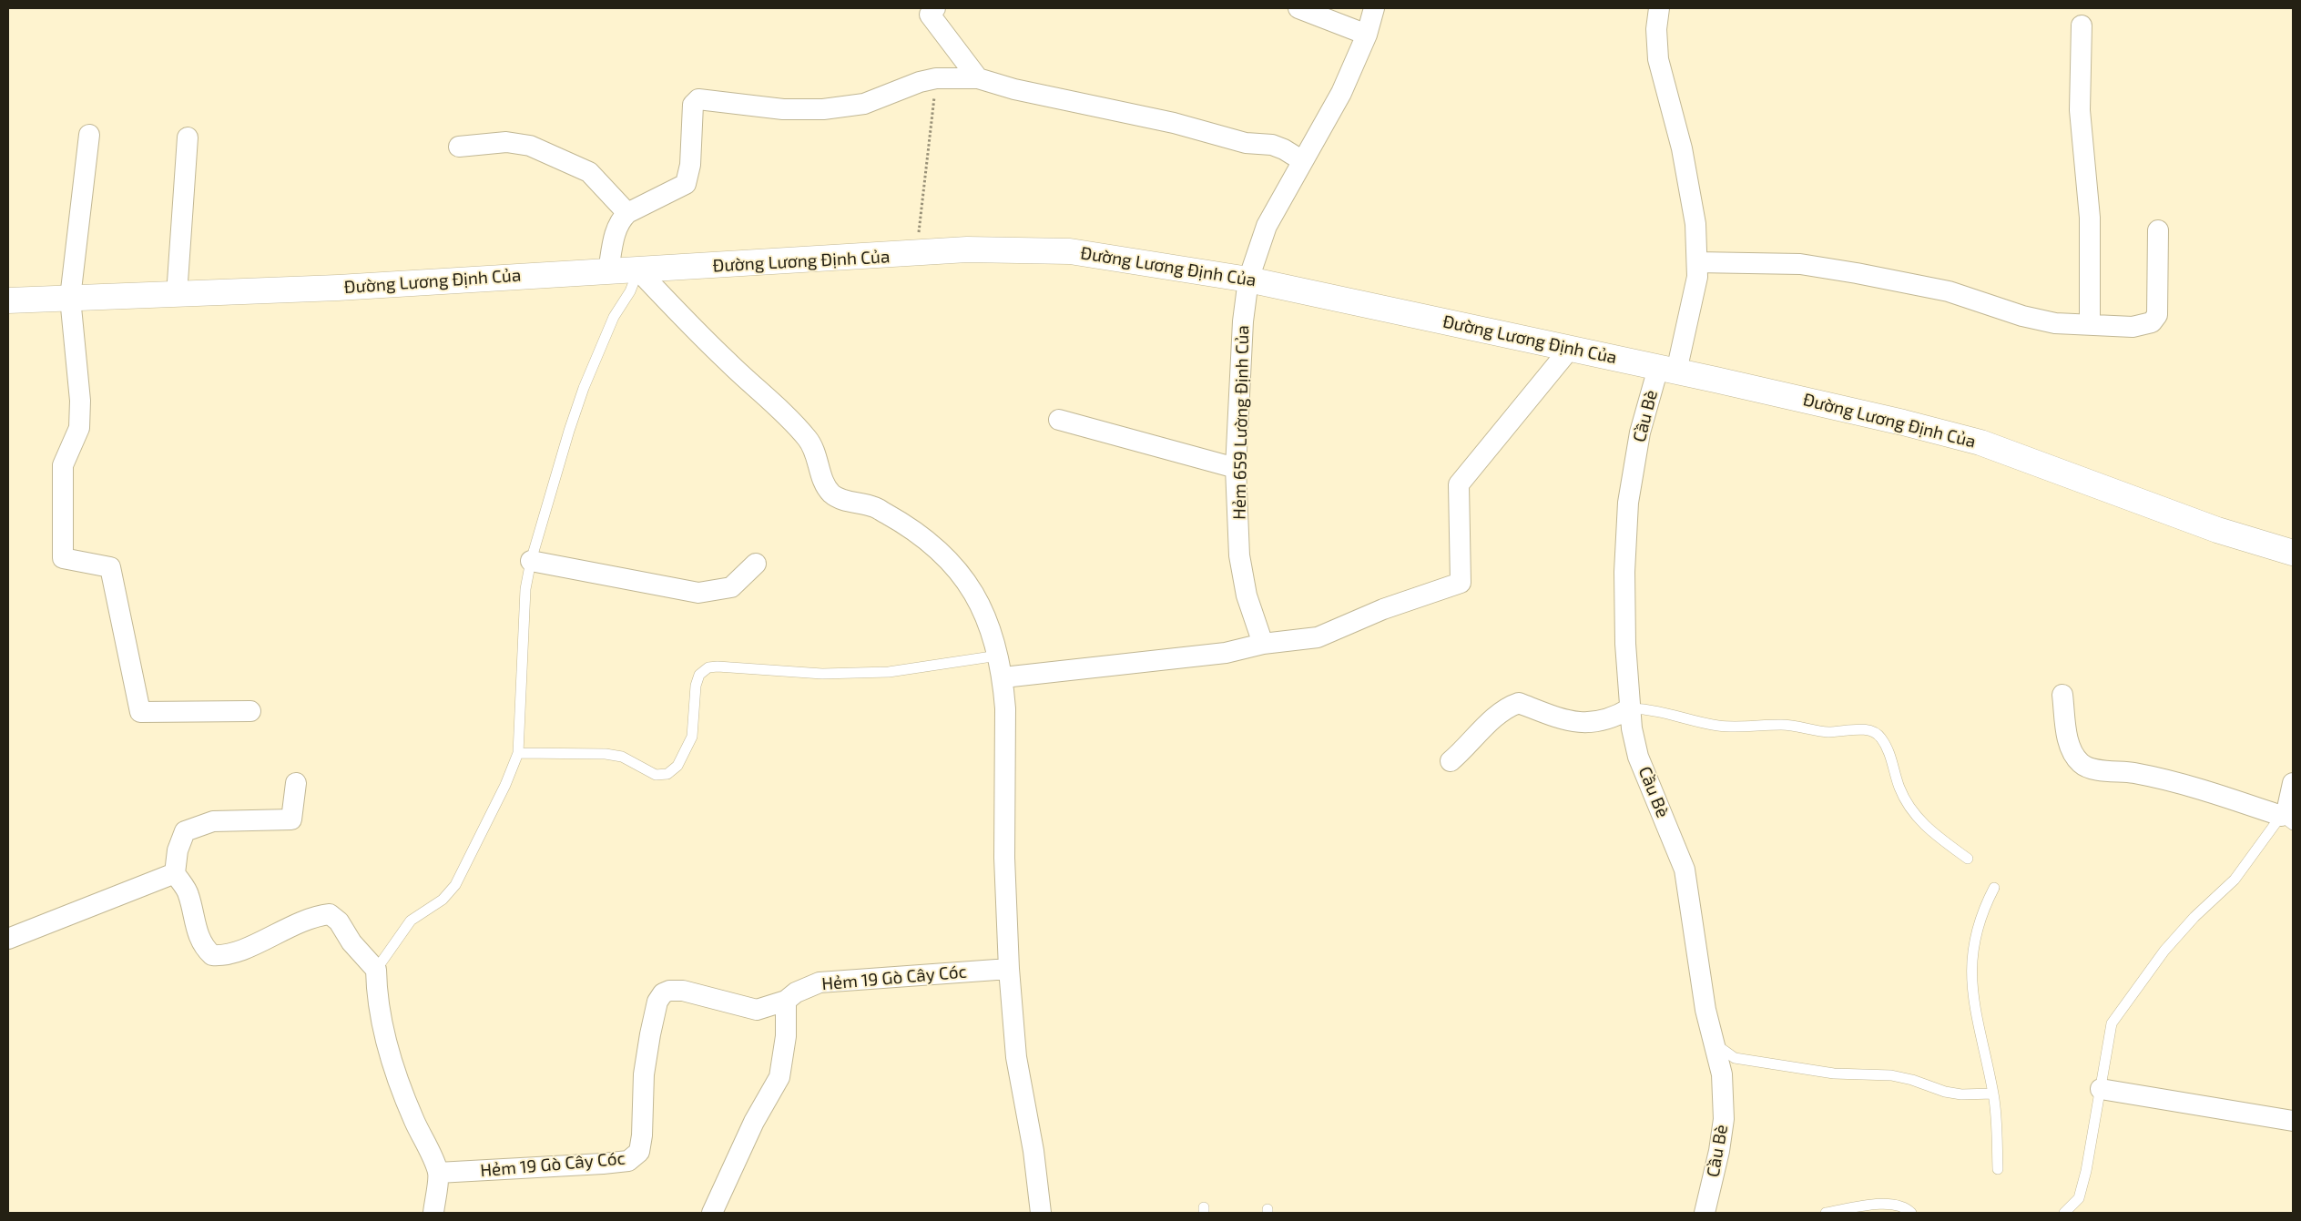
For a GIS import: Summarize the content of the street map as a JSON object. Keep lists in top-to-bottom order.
{
  "streets": {
    "street": [
      "Đường Lương Định Của",
      "Cầu Bè",
      "Hẻm 659 Lường Định Của",
      "Hẻm 19 Gò Cây Cóc"
    ]
  },
  "crossings": [
    ["Đường Lương Định Của", "Cầu Bè"],
    ["Đường Lương Định Của", "Hẻm 659 Lường Định Của"]
  ]
}
